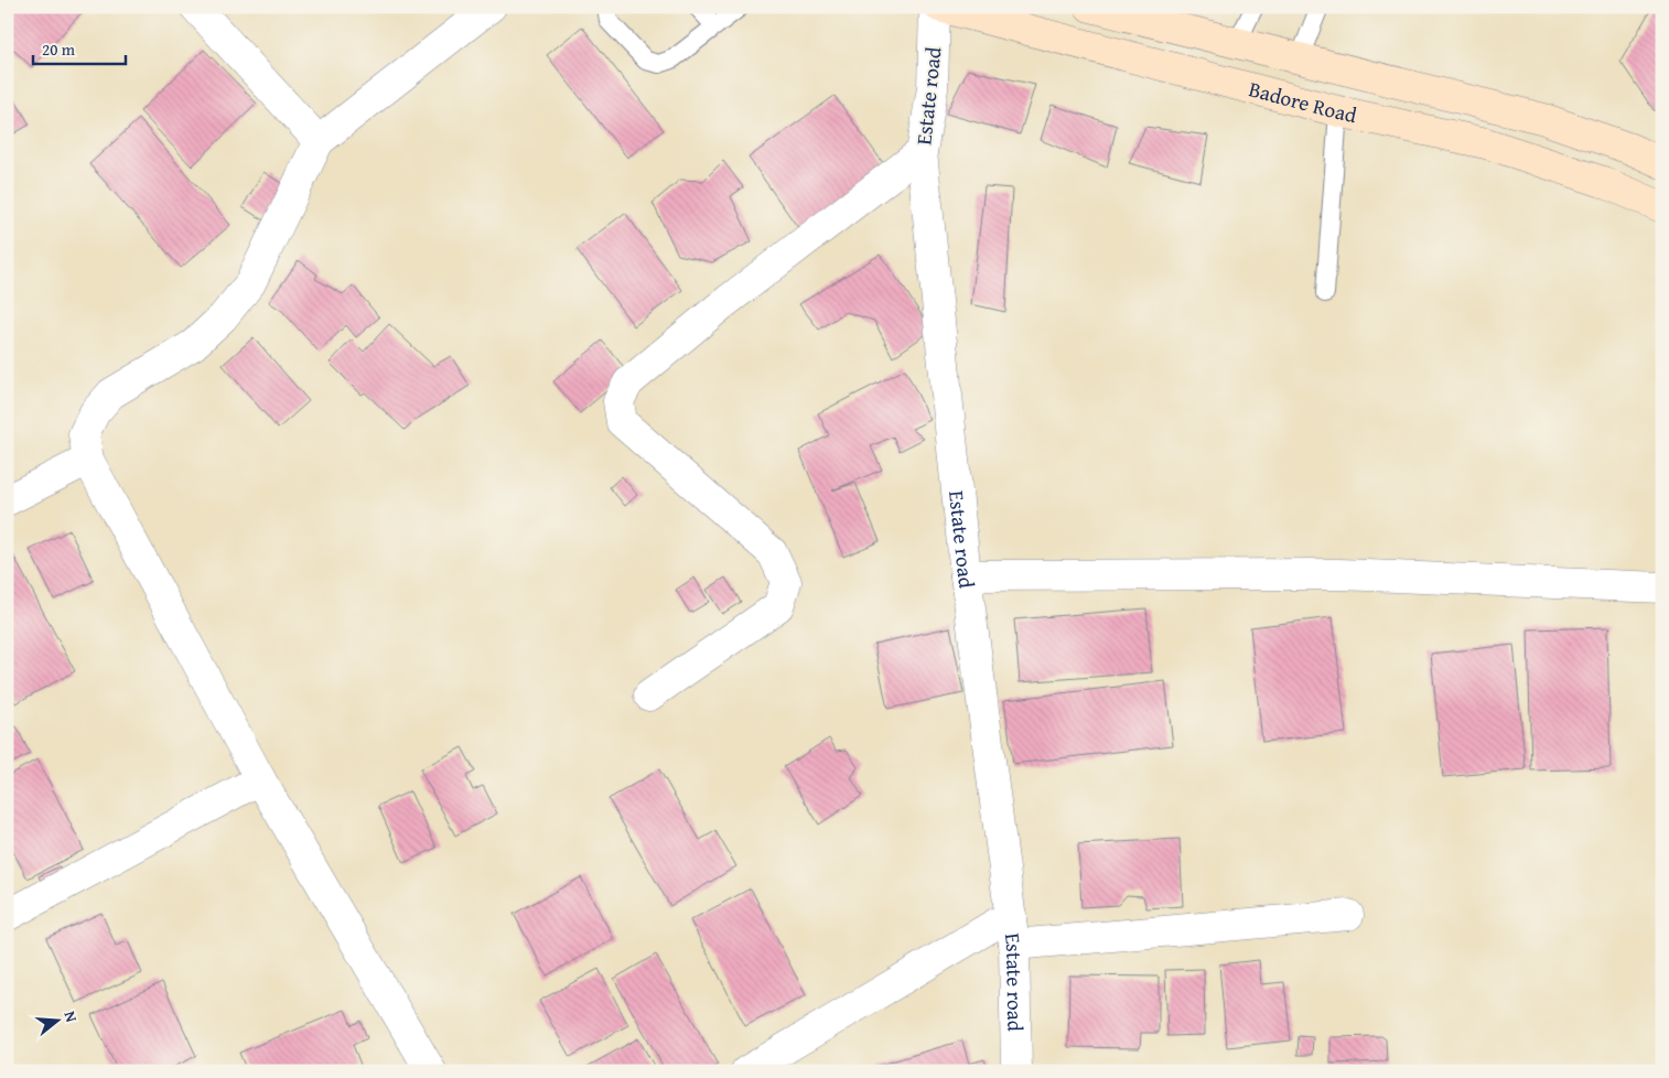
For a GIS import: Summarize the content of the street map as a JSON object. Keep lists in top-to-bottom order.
{
  "streets": {
    "main road": ["Badore Road"],
    "street": ["Estate road"]
  },
  "crossings": [
    ["Estate road", "Badore Road"]
  ],
  "scale_bar": "20 m",
  "north": "right"
}
